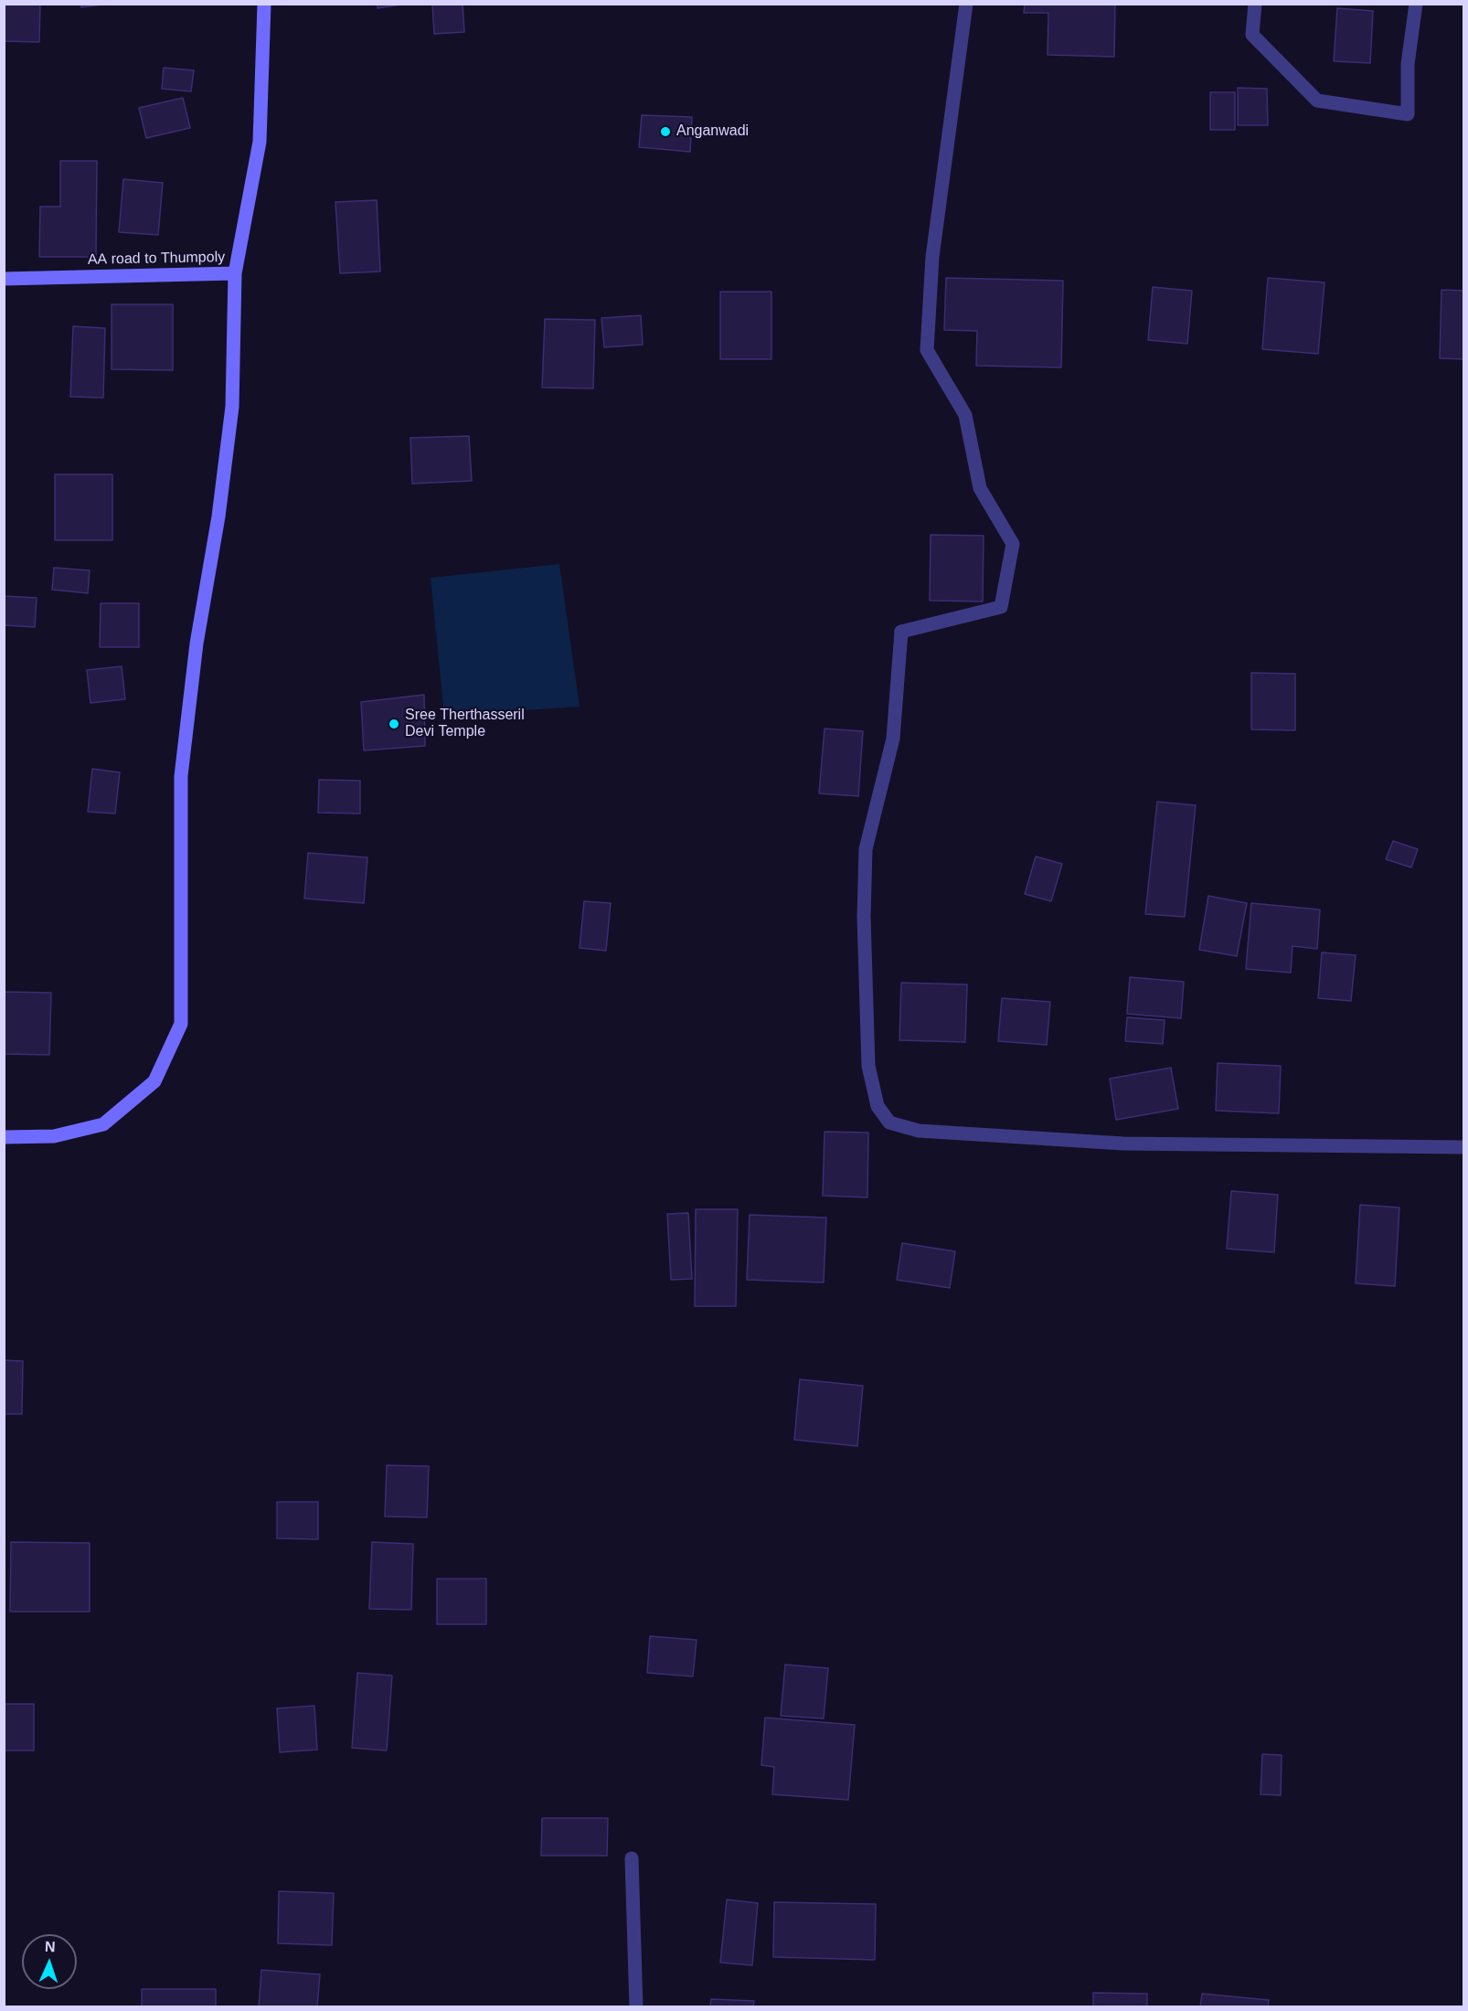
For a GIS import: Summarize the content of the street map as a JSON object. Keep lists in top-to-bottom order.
{
  "streets": {
    "street": ["AA road to Thumpoly"]
  },
  "places": ["Anganwadi", "Sree Therthasseril Devi Temple"],
  "north": "top"
}
